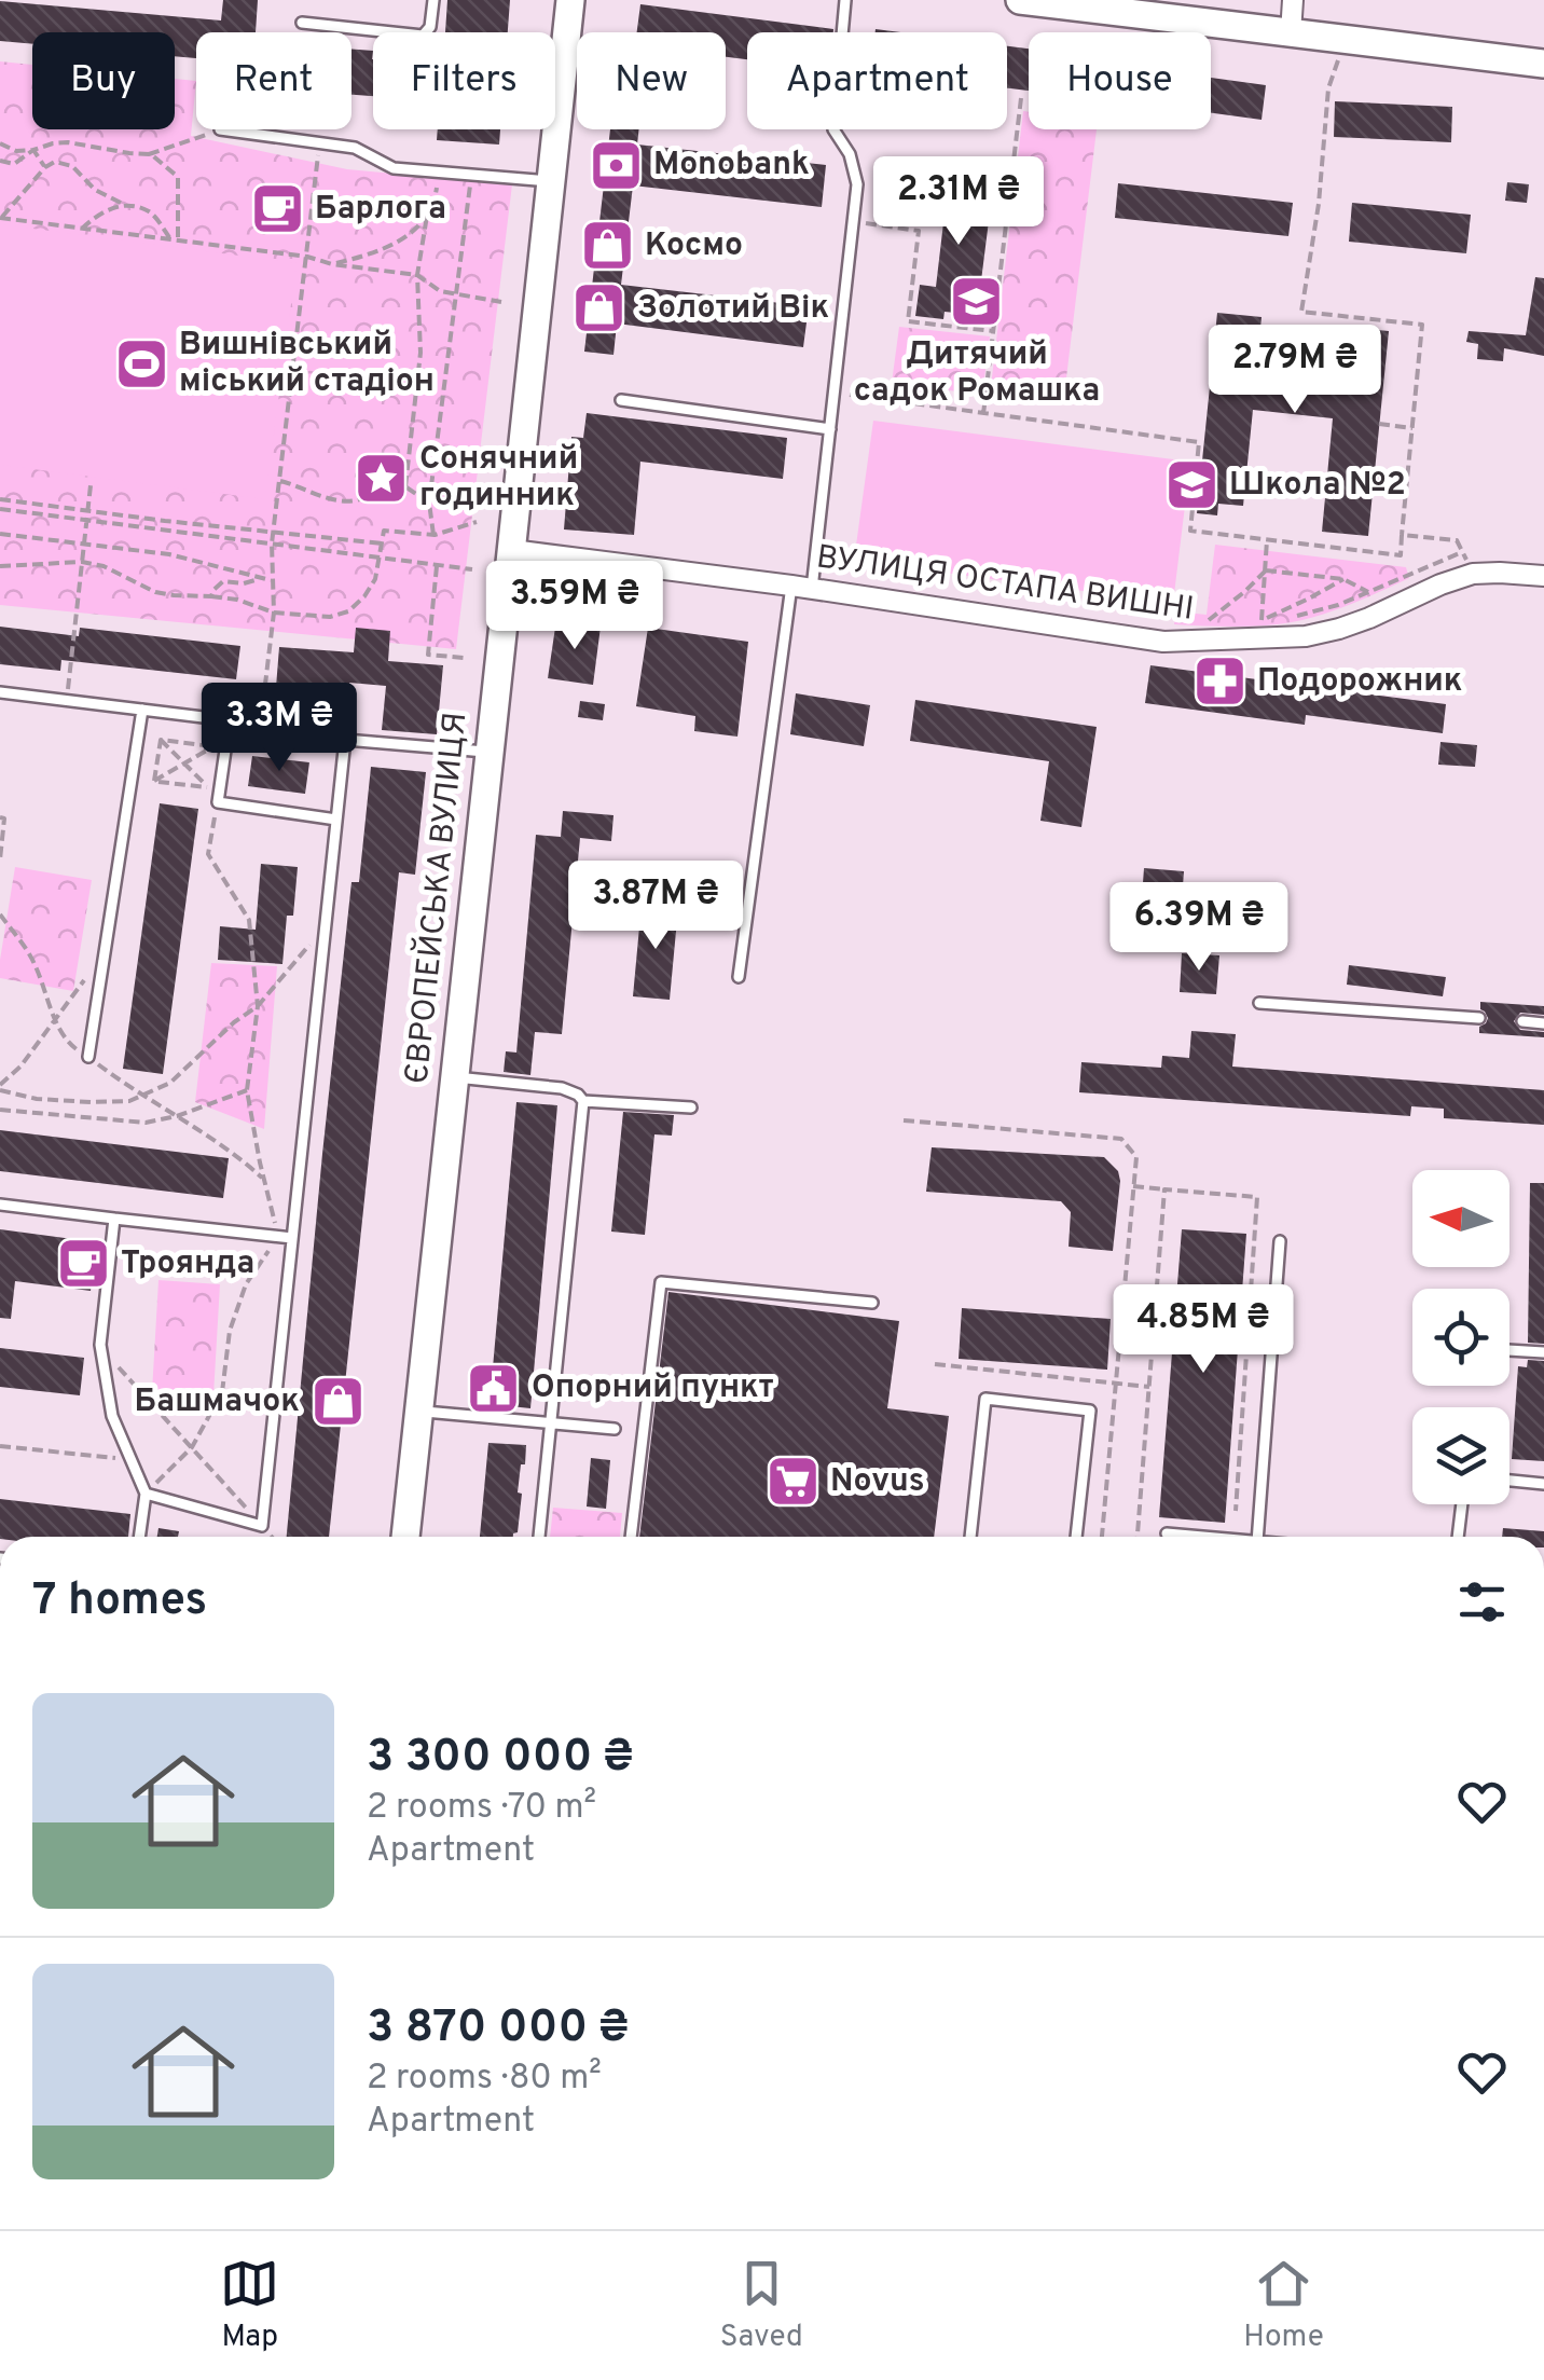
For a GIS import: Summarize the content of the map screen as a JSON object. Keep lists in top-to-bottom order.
{
  "streets": {
    "street": ["ВУЛИЦЯ ОСТАПА ВИШНІ", "ЄВРОПЕЙСЬКА ВУЛИЦЯ"]
  },
  "crossings": [
    ["ВУЛИЦЯ ОСТАПА ВИШНІ", "ЄВРОПЕЙСЬКА ВУЛИЦЯ"]
  ],
  "places": {
    "bank": ["Monobank"],
    "cafe": ["Барлога", "Троянда"],
    "shop": ["Космо", "Золотий Вік", "Башмачок"],
    "school or university": ["Дитячий садок Ромашка", "Школа №2"],
    "sports": ["Вишнівський міський стадіон"],
    "place": ["Сонячний годинник"],
    "pharmacy": ["Подорожник"],
    "public building": ["Опорний пункт"],
    "supermarket": ["Novus"]
  },
  "north": "left",
  "page": {
    "chip": [
      "Buy",
      "Rent",
      "Filters",
      "New",
      "Apartment",
      "House"
    ],
    "price": [
      "2.31M ₴",
      "2.79M ₴",
      "3.59M ₴",
      "3.3M ₴",
      "3.87M ₴",
      "6.39M ₴",
      "4.85M ₴"
    ],
    "heading": "7 homes",
    "list": [
      {
        "name": "3 300 000 ₴",
        "note": "2 rooms · 70 m² · Apartment"
      },
      {
        "name": "3 870 000 ₴",
        "note": "2 rooms · 80 m² · Apartment"
      }
    ],
    "tabs": ["Map", "Saved", "Home"]
  }
}
